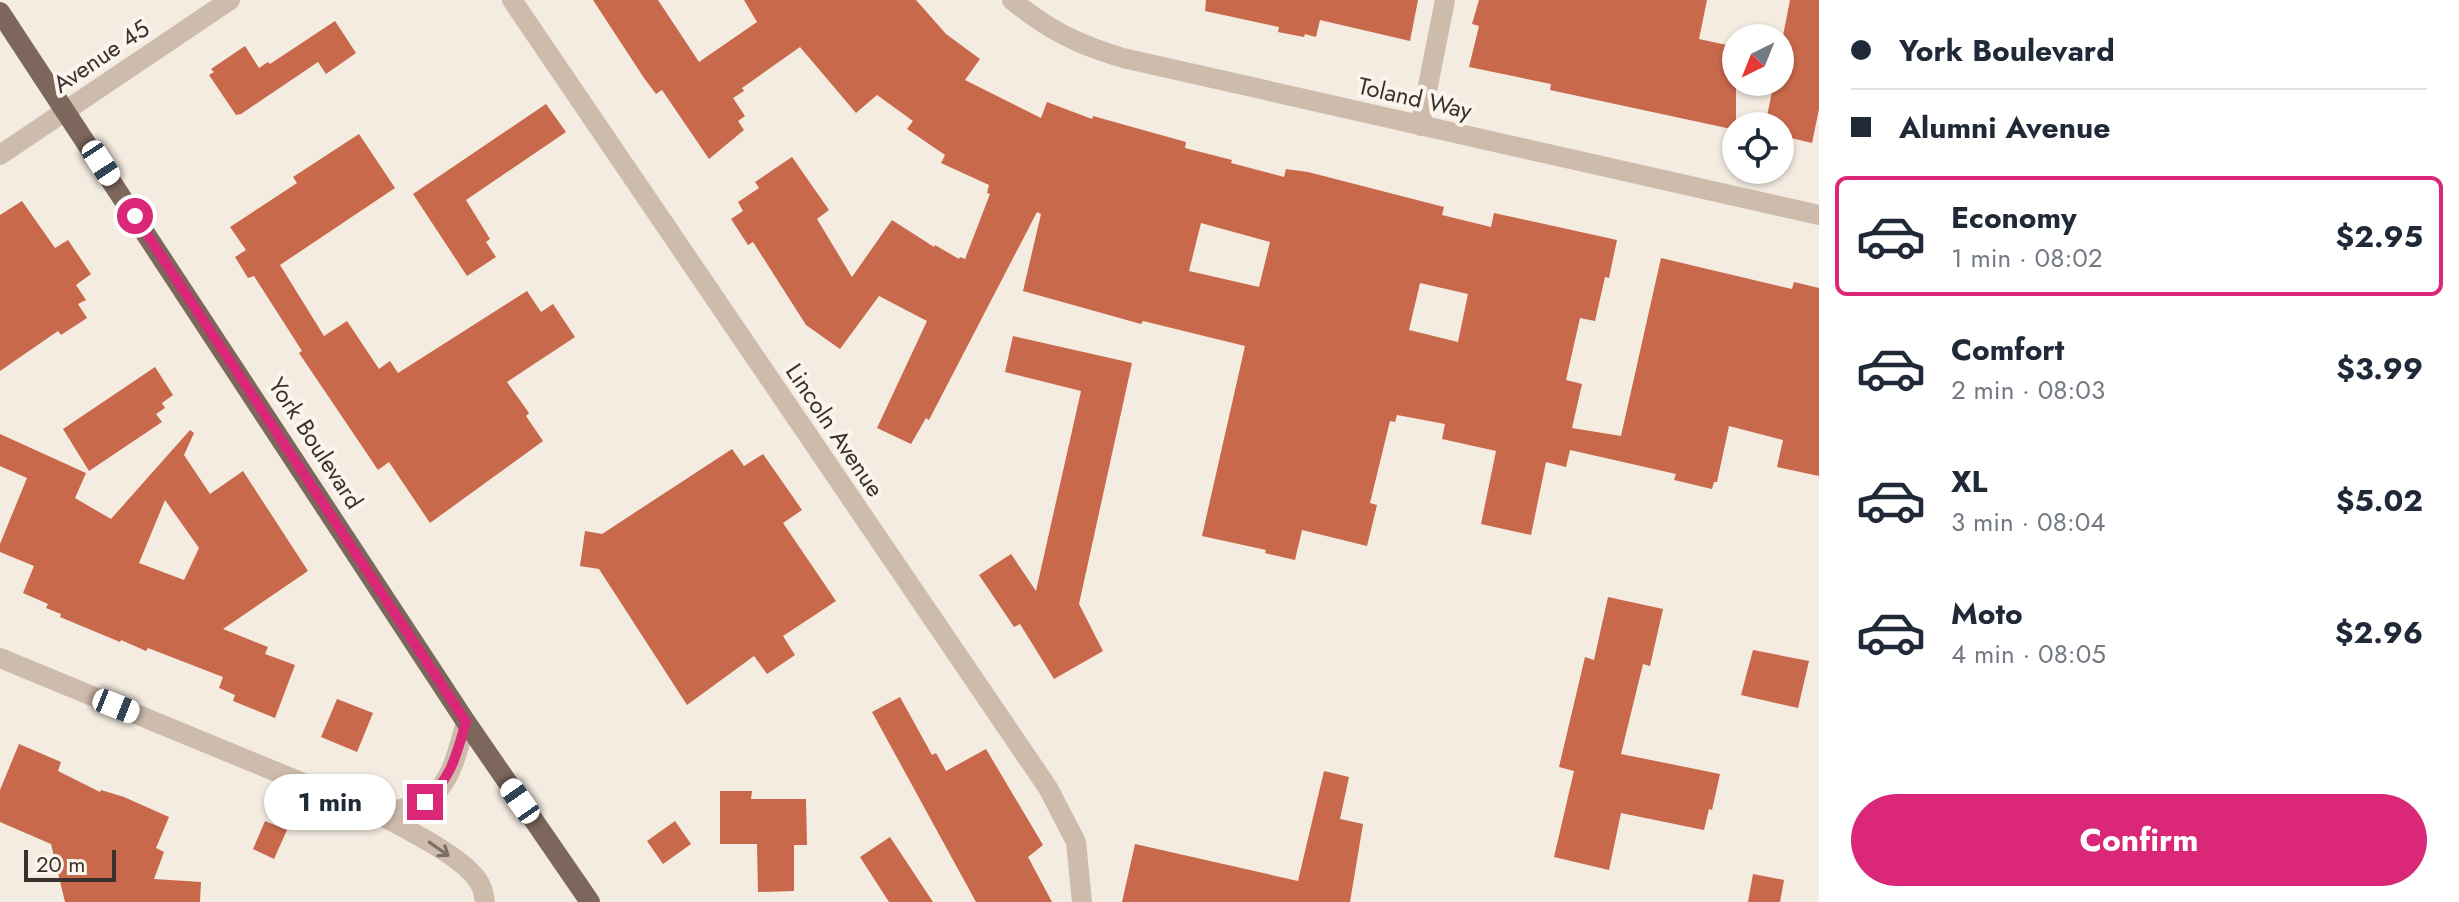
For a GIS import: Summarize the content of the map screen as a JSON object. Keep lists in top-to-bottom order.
{
  "streets": {
    "main road": ["York Boulevard"],
    "street": ["Avenue 45", "Toland Way", "Lincoln Avenue"]
  },
  "crossings": [
    ["Avenue 45", "York Boulevard"]
  ],
  "scale_bar": "20 m",
  "north": "bottom left",
  "page": {
    "banner": ["York Boulevard", "Alumni Avenue"],
    "list": [
      {
        "name": "Economy",
        "note": "1 min · 08:02",
        "value": "$2.95"
      },
      {
        "name": "Comfort",
        "note": "2 min · 08:03",
        "value": "$3.99"
      },
      {
        "name": "XL",
        "note": "3 min · 08:04",
        "value": "$5.02"
      },
      {
        "name": "Moto",
        "note": "4 min · 08:05",
        "value": "$2.96"
      }
    ],
    "bubble": "1 min",
    "buttons": "Confirm",
    "scale": "20 m"
  }
}
